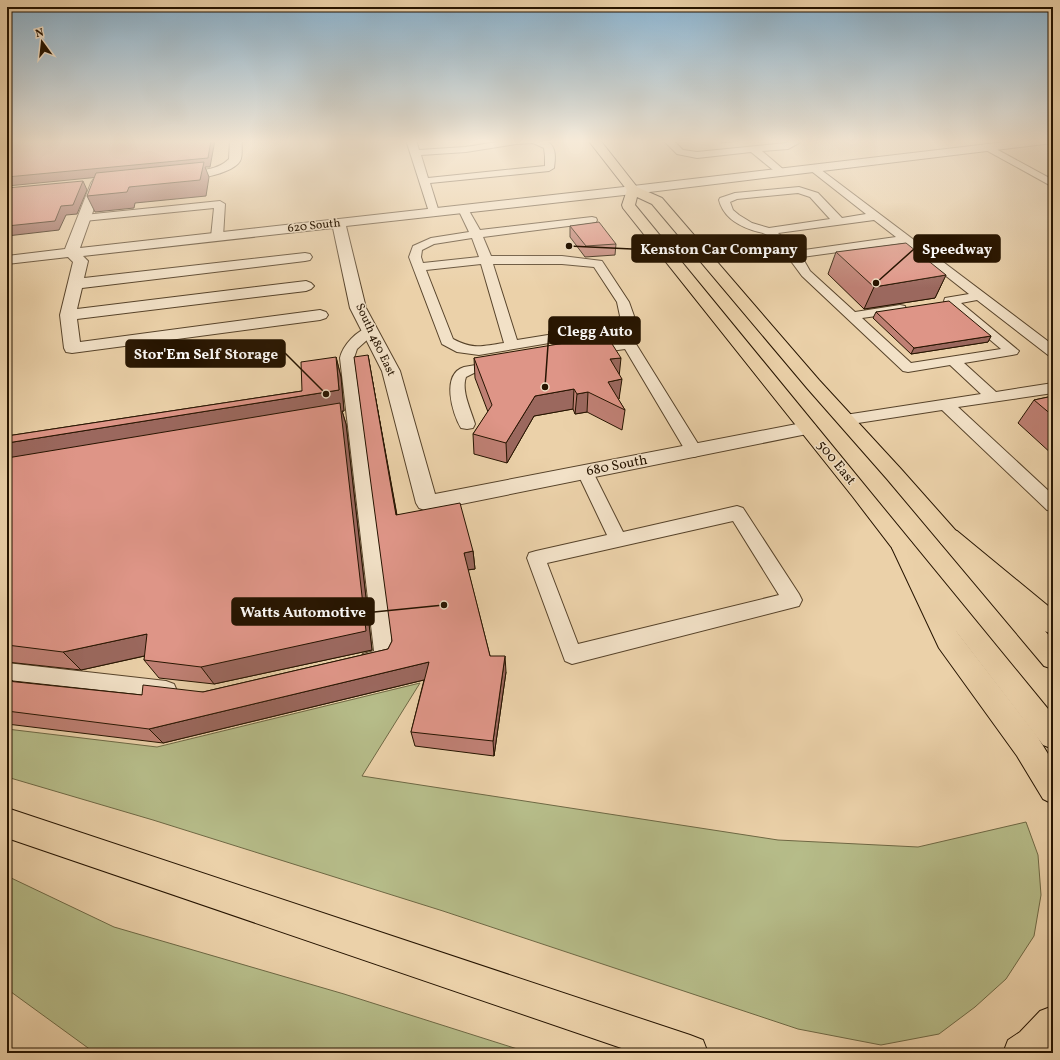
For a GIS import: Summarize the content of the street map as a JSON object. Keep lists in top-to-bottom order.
{
  "streets": {
    "main road": ["500 East"],
    "street": ["620 South", "South 480 East", "680 South"]
  },
  "crossings": [
    ["620 South", "South 480 East"],
    ["620 South", "500 East"],
    ["South 480 East", "680 South"],
    ["500 East", "680 South"]
  ],
  "places": [
    "Kenston Car Company",
    "Speedway",
    "Clegg Auto",
    "Stor'Em Self Storage",
    "Watts Automotive"
  ],
  "north": "top"
}
